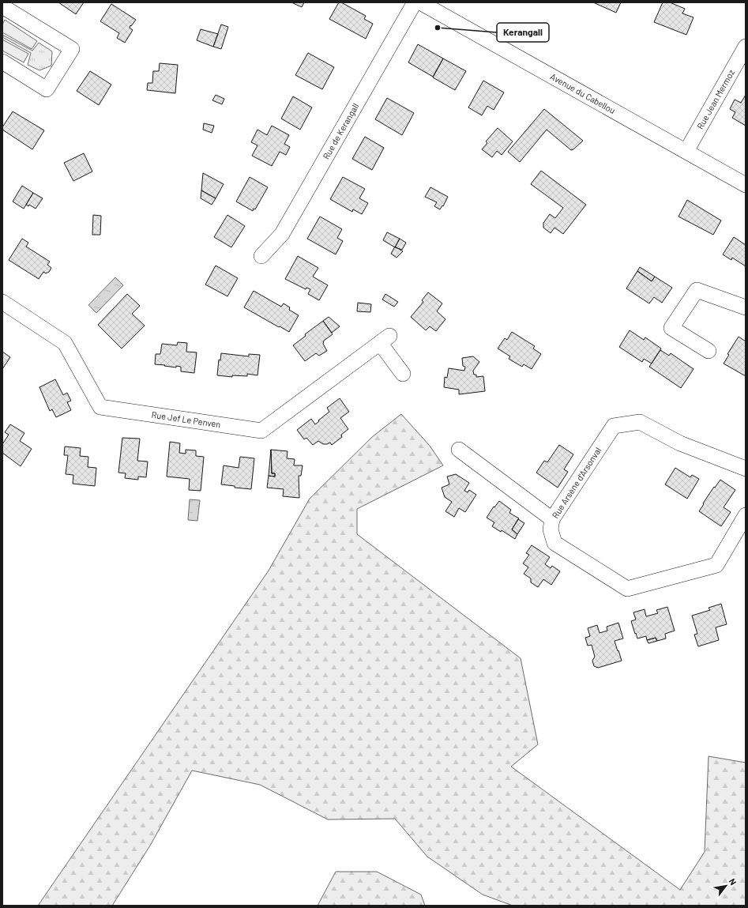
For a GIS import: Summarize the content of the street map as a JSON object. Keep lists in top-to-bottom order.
{
  "streets": {
    "street": [
      "Avenue du Cabellou",
      "Rue Jean Mermoz",
      "Rue de Kerangall",
      "Rue Jef Le Penven",
      "Rue Arsène d'Arsonval"
    ]
  },
  "crossings": [
    ["Avenue du Cabellou", "Rue Jean Mermoz"]
  ],
  "places": ["Kerangall"],
  "north": "top right"
}
